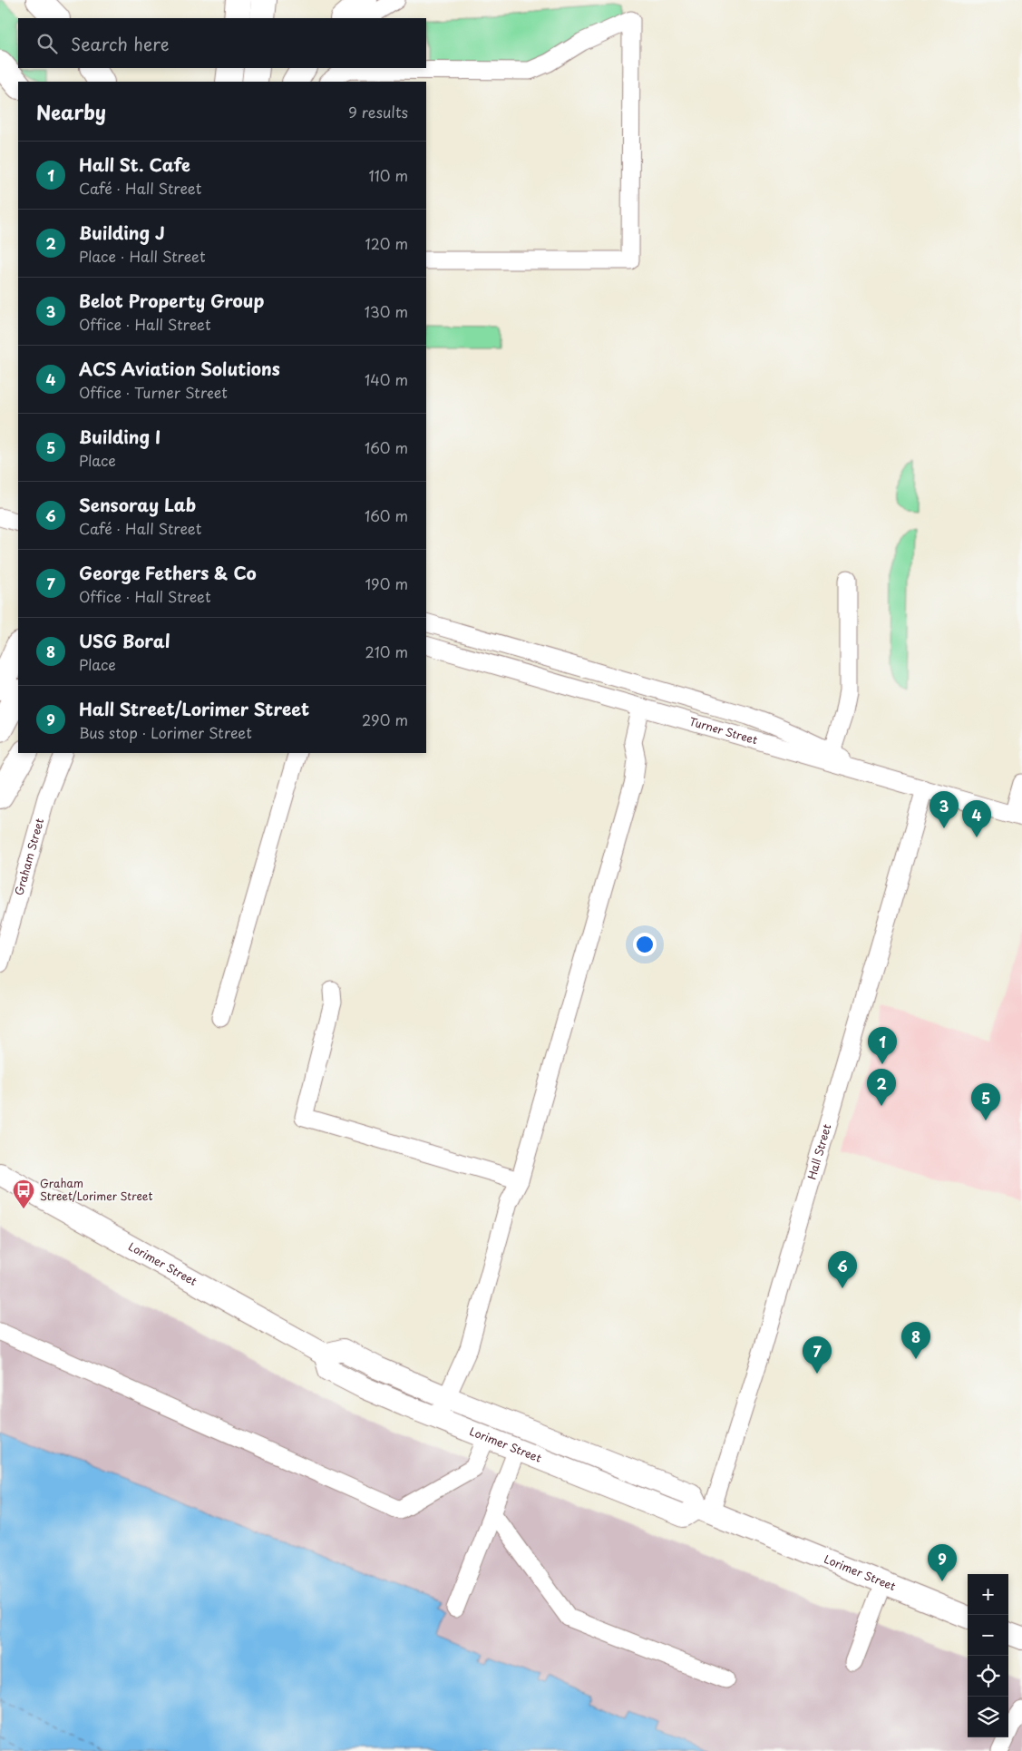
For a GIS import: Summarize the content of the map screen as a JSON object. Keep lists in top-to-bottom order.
{
  "streets": {
    "main road": ["Lorimer Street"],
    "street": ["Turner Street", "Graham Street", "Hall Street"]
  },
  "crossings": [
    ["Turner Street", "Hall Street"],
    ["Hall Street", "Lorimer Street"]
  ],
  "places": {
    "bus stop": ["Graham Street/Lorimer Street"]
  },
  "page": {
    "search": "Search here",
    "heading": ["Nearby", "9 results"],
    "list": [
      {
        "mark": "1",
        "name": "Hall St. Cafe",
        "note": "Café · Hall Street",
        "value": "110 m"
      },
      {
        "mark": "2",
        "name": "Building J",
        "note": "Place · Hall Street",
        "value": "120 m"
      },
      {
        "mark": "3",
        "name": "Belot Property Group",
        "note": "Office · Hall Street",
        "value": "130 m"
      },
      {
        "mark": "4",
        "name": "ACS Aviation Solutions",
        "note": "Office · Turner Street",
        "value": "140 m"
      },
      {
        "mark": "5",
        "name": "Building I",
        "note": "Place",
        "value": "160 m"
      },
      {
        "mark": "6",
        "name": "Sensoray Lab",
        "note": "Café · Hall Street",
        "value": "160 m"
      },
      {
        "mark": "7",
        "name": "George Fethers & Co",
        "note": "Office · Hall Street",
        "value": "190 m"
      },
      {
        "mark": "8",
        "name": "USG Boral",
        "note": "Place",
        "value": "210 m"
      },
      {
        "mark": "9",
        "name": "Hall Street/Lorimer Street",
        "note": "Bus stop · Lorimer Street",
        "value": "290 m"
      }
    ],
    "pins": [
      "3",
      "4",
      "1",
      "2",
      "5",
      "6",
      "8",
      "7",
      "9"
    ],
    "map_buttons": ["+", "−"]
  }
}
